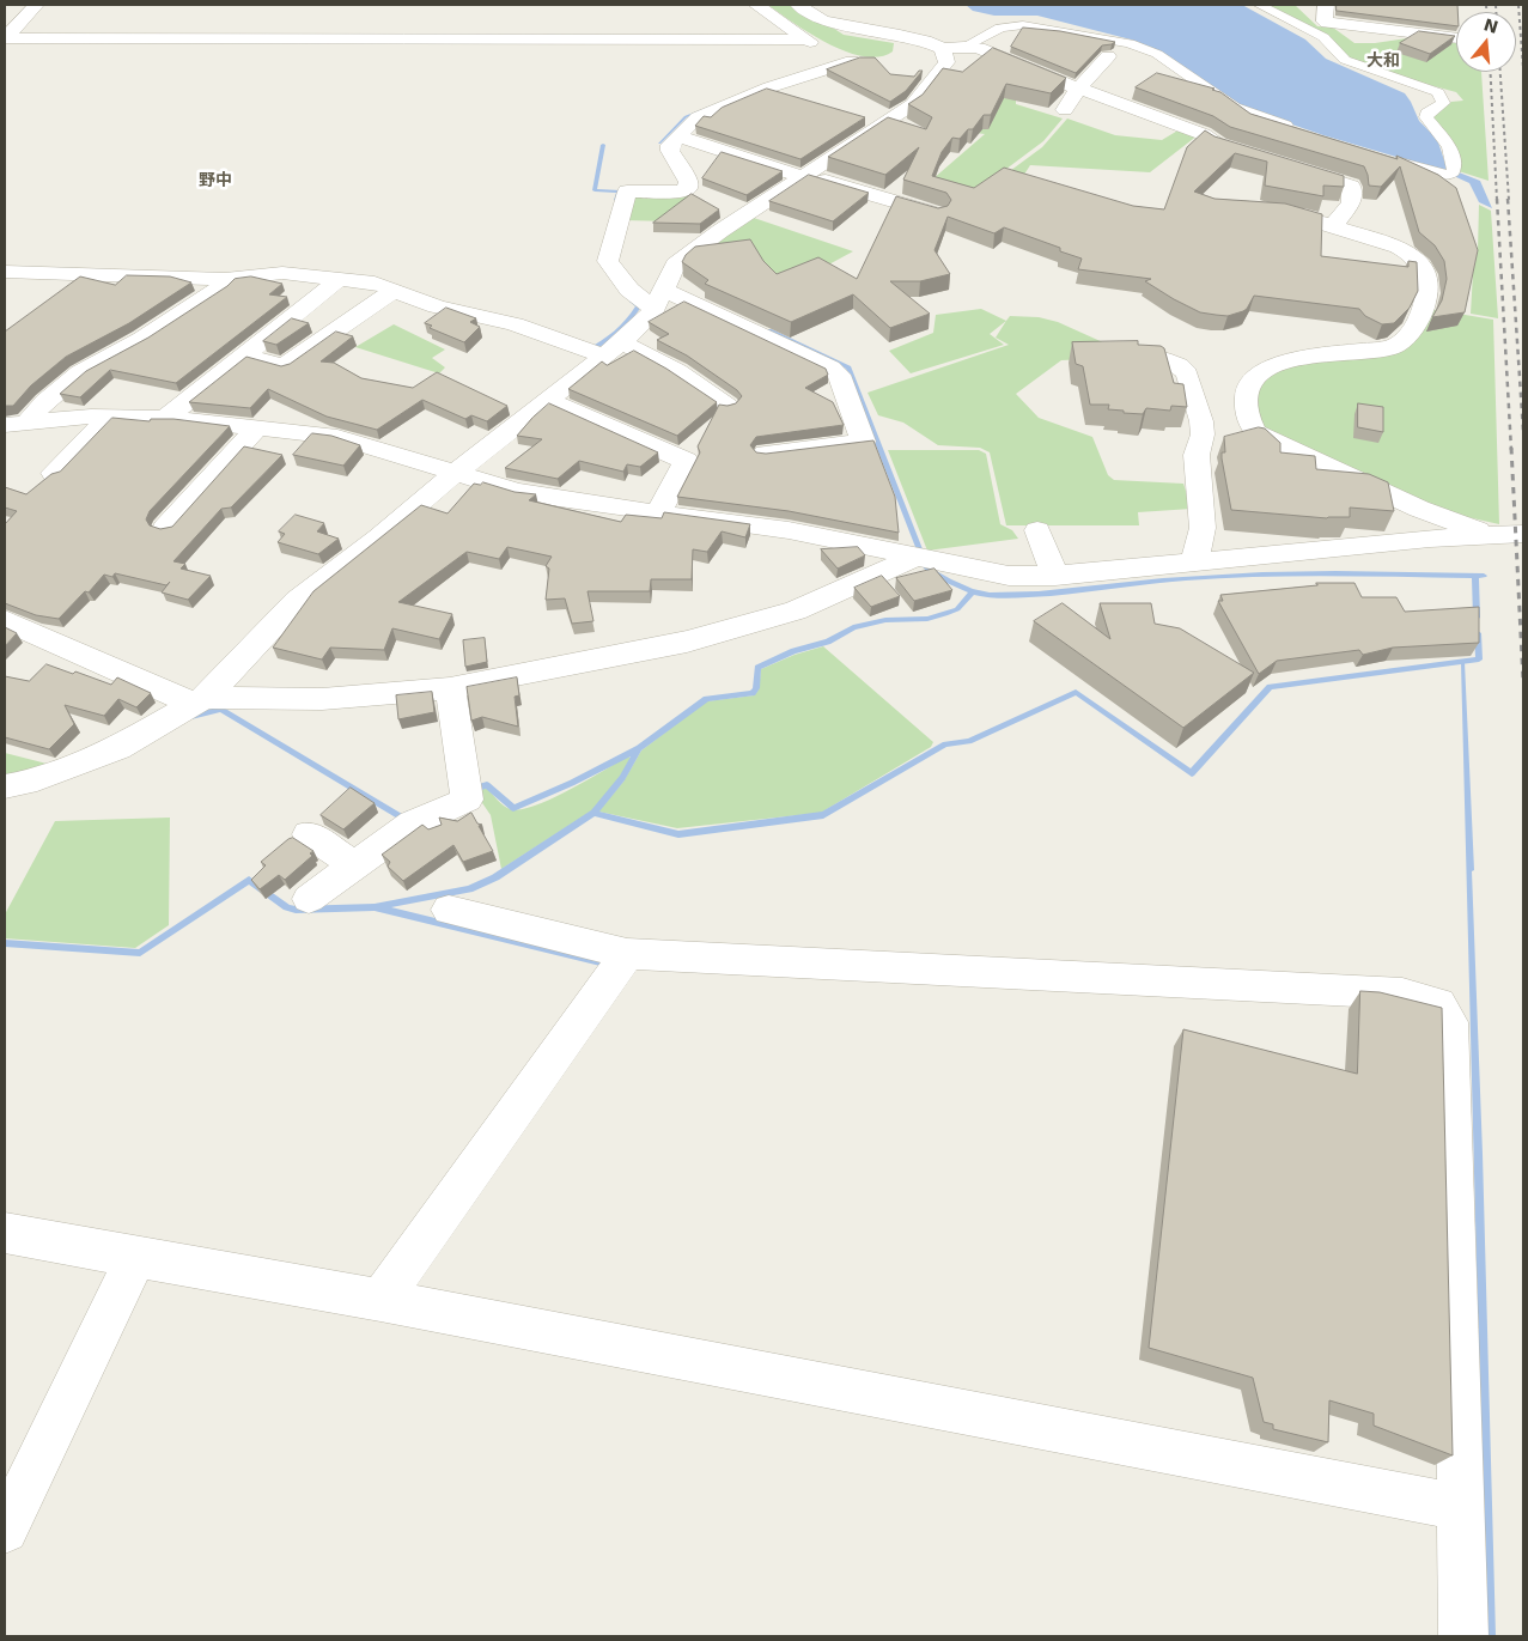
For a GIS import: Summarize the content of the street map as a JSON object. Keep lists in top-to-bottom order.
{
  "districts": ["大和", "野中"],
  "north": "top"
}
